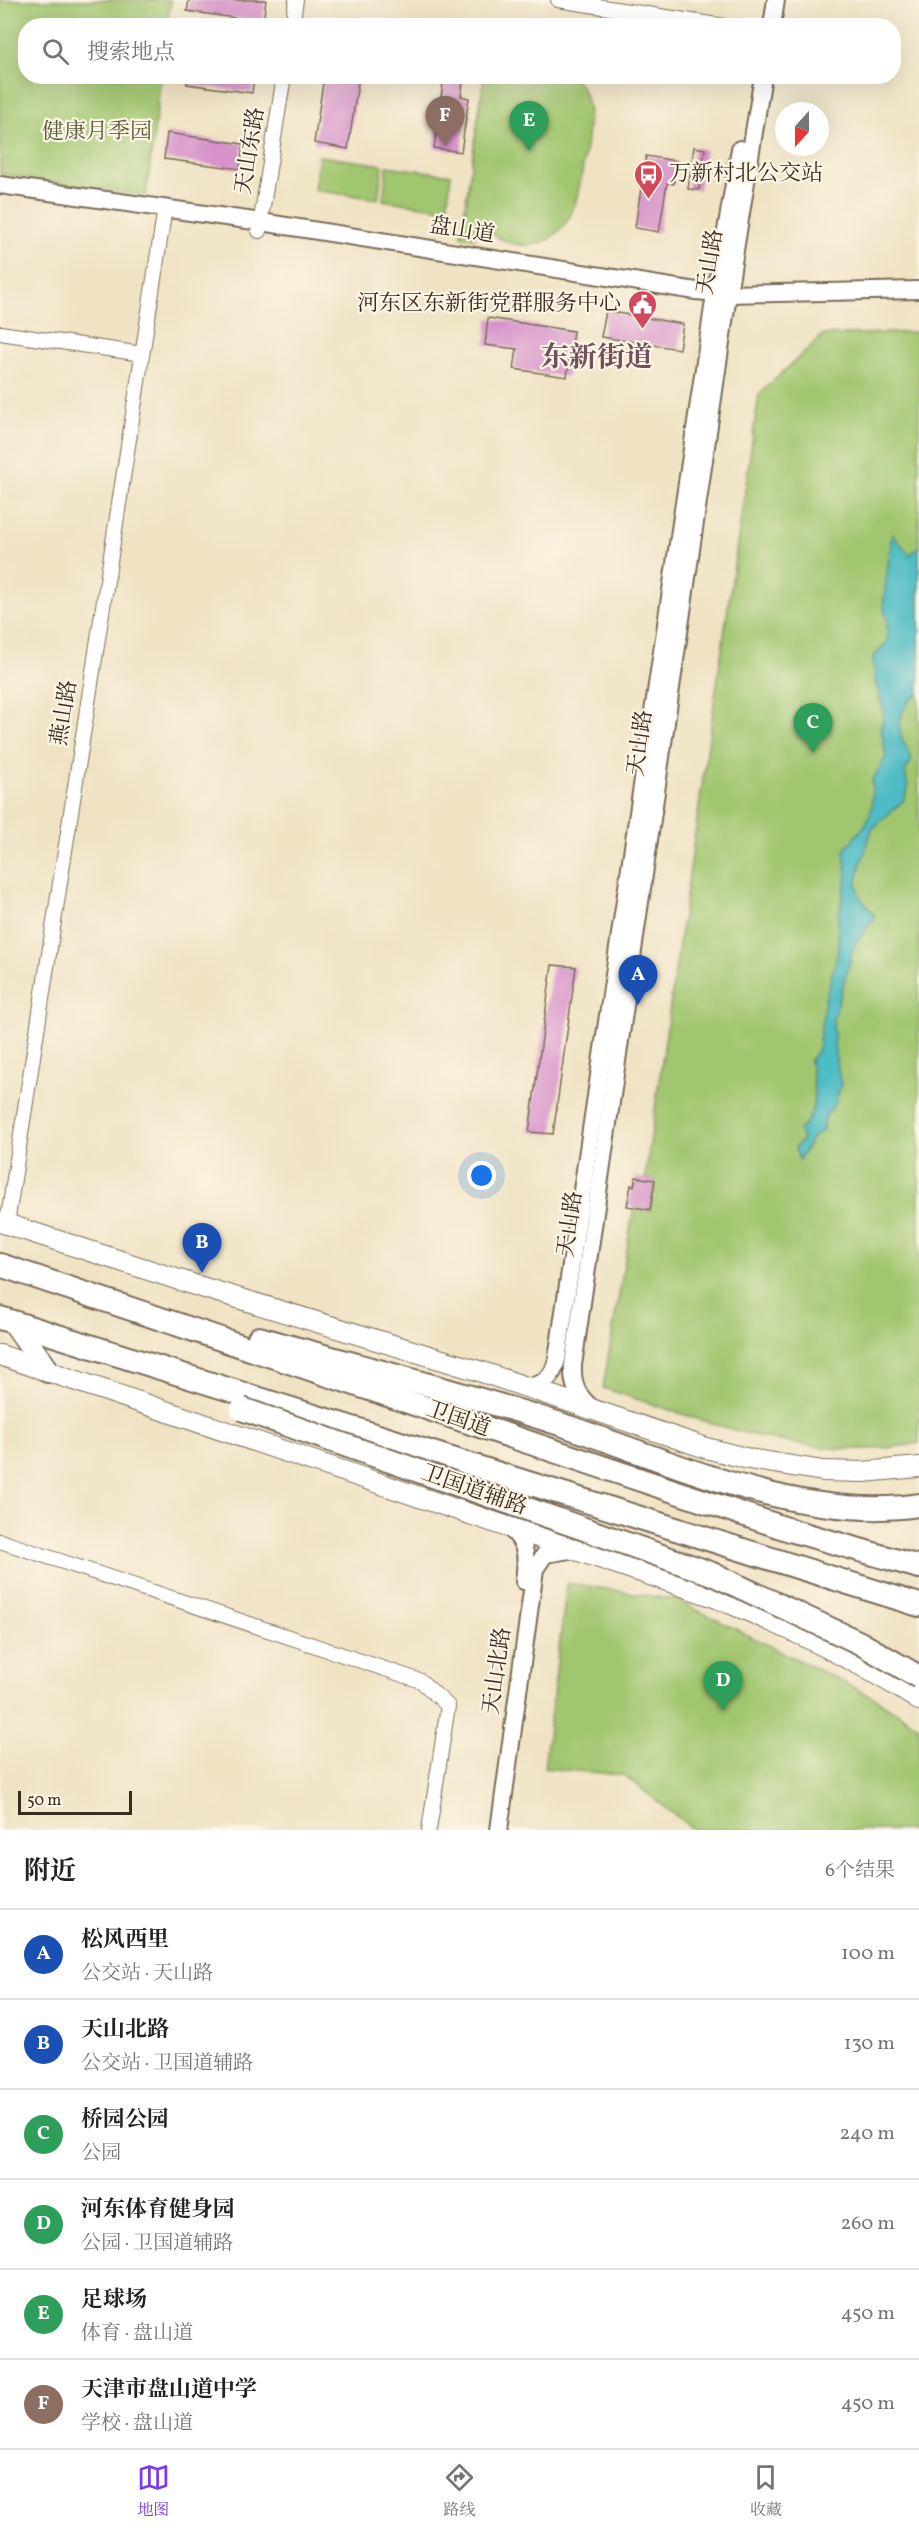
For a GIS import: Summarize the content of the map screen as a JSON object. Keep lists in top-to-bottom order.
{
  "streets": {
    "highway": ["卫国道"],
    "main road": ["卫国道辅路"],
    "street": [
      "天山东路",
      "盘山道",
      "天山路",
      "燕山路",
      "天山北路"
    ]
  },
  "crossings": [
    ["天山东路", "盘山道"],
    ["盘山道", "天山路"],
    ["盘山道", "燕山路"],
    ["卫国道辅路", "天山北路"]
  ],
  "districts": ["东新街道"],
  "parks": ["健康月季园"],
  "places": {
    "bus stop": ["万新村北公交站"],
    "public building": ["河东区东新街党群服务中心"]
  },
  "scale_bar": "50 m",
  "north": "bottom",
  "page": {
    "search": "搜索地点",
    "pins": [
      "F",
      "E",
      "C",
      "A",
      "B",
      "D"
    ],
    "scale": "50 m",
    "heading": ["附近", "6个结果"],
    "list": [
      {
        "mark": "A",
        "name": "松风西里",
        "note": "公交站 · 天山路",
        "value": "100 m"
      },
      {
        "mark": "B",
        "name": "天山北路",
        "note": "公交站 · 卫国道辅路",
        "value": "130 m"
      },
      {
        "mark": "C",
        "name": "桥园公园",
        "note": "公园",
        "value": "240 m"
      },
      {
        "mark": "D",
        "name": "河东体育健身园",
        "note": "公园 · 卫国道辅路",
        "value": "260 m"
      },
      {
        "mark": "E",
        "name": "足球场",
        "note": "体育 · 盘山道",
        "value": "450 m"
      },
      {
        "mark": "F",
        "name": "天津市盘山道中学",
        "note": "学校 · 盘山道",
        "value": "450 m"
      }
    ],
    "nav": ["地图", "路线", "收藏"]
  }
}
